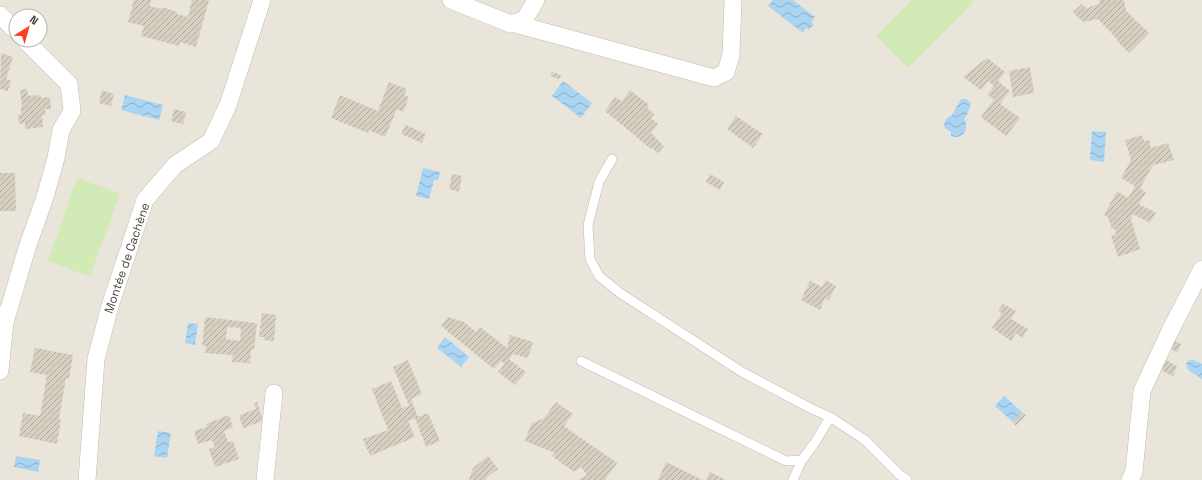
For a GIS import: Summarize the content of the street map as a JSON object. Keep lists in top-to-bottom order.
{
  "streets": {
    "street": ["Montée de Cachène"]
  },
  "north": "top right"
}
